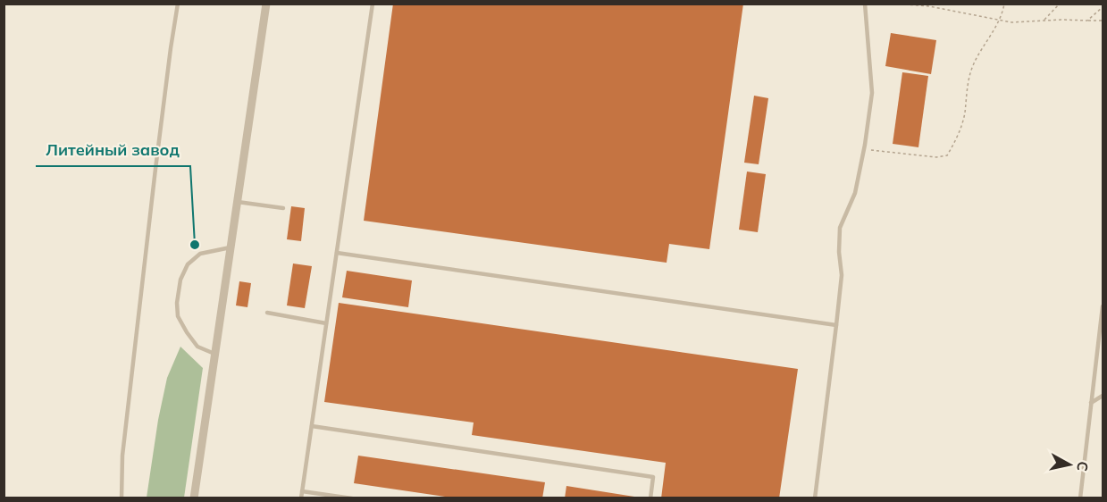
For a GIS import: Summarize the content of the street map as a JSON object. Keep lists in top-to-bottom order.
{
  "places": ["Литейный завод"],
  "north": "right"
}
